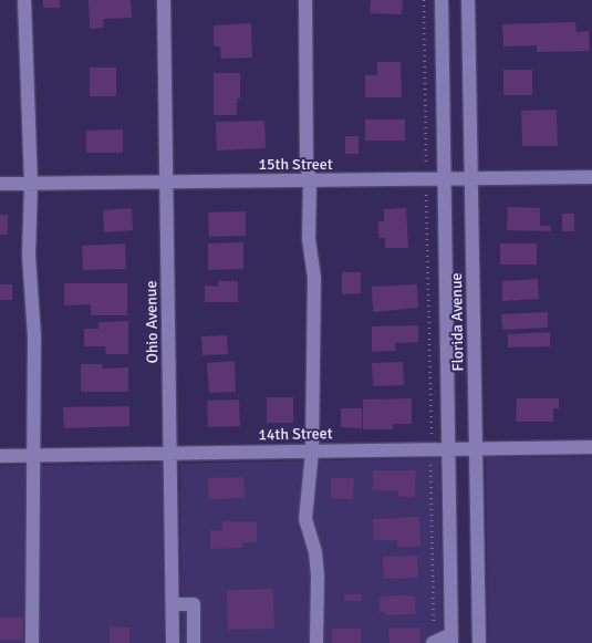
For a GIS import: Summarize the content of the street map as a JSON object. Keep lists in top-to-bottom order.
{
  "streets": {
    "street": [
      "15th Street",
      "Ohio Avenue",
      "Florida Avenue",
      "14th Street"
    ]
  },
  "crossings": [
    ["15th Street", "Ohio Avenue"],
    ["15th Street", "Florida Avenue"],
    ["Ohio Avenue", "14th Street"],
    ["Florida Avenue", "14th Street"]
  ]
}
